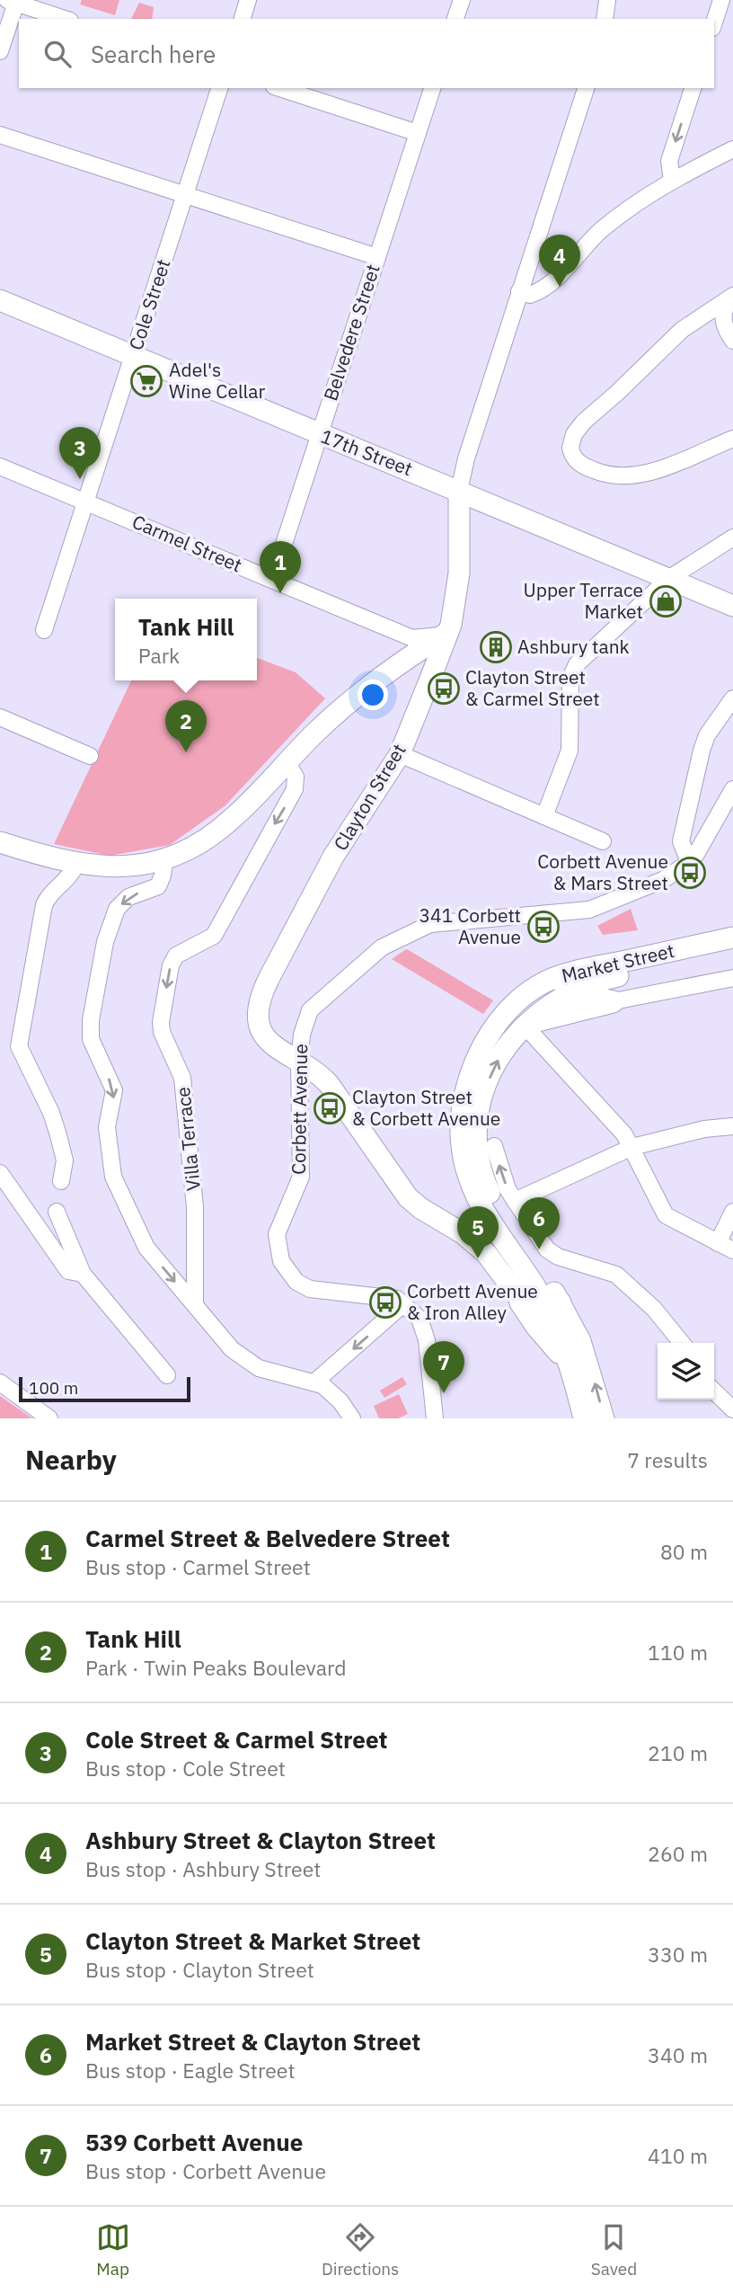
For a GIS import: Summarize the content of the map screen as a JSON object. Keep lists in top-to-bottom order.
{
  "streets": {
    "main road": ["17th Street", "Clayton Street", "Market Street"],
    "street": [
      "Cole Street",
      "Belvedere Street",
      "Carmel Street",
      "Corbett Avenue",
      "Villa Terrace"
    ]
  },
  "crossings": [
    ["Cole Street", "17th Street"],
    ["Cole Street", "Carmel Street"],
    ["Belvedere Street", "17th Street"],
    ["Belvedere Street", "Carmel Street"],
    ["17th Street", "Clayton Street"],
    ["Carmel Street", "Clayton Street"],
    ["Clayton Street", "Market Street"],
    ["Clayton Street", "Corbett Avenue"]
  ],
  "places": {
    "supermarket": ["Adel's Wine Cellar"],
    "shop": ["Upper Terrace Market"],
    "building": ["Ashbury tank"],
    "bus stop": [
      "Clayton Street & Carmel Street",
      "Corbett Avenue & Mars Street",
      "341 Corbett Avenue",
      "Clayton Street & Corbett Avenue",
      "Corbett Avenue & Iron Alley"
    ]
  },
  "scale_bar": "100 m",
  "page": {
    "search": "Search here",
    "pins": [
      "4",
      "3",
      "1",
      "2",
      "6",
      "5",
      "7"
    ],
    "popup": ["Tank Hill", "Park"],
    "scale": "100 m",
    "heading": ["Nearby", "7 results"],
    "list": [
      {
        "mark": "1",
        "name": "Carmel Street & Belvedere Street",
        "note": "Bus stop · Carmel Street",
        "value": "80 m"
      },
      {
        "mark": "2",
        "name": "Tank Hill",
        "note": "Park · Twin Peaks Boulevard",
        "value": "110 m"
      },
      {
        "mark": "3",
        "name": "Cole Street & Carmel Street",
        "note": "Bus stop · Cole Street",
        "value": "210 m"
      },
      {
        "mark": "4",
        "name": "Ashbury Street & Clayton Street",
        "note": "Bus stop · Ashbury Street",
        "value": "260 m"
      },
      {
        "mark": "5",
        "name": "Clayton Street & Market Street",
        "note": "Bus stop · Clayton Street",
        "value": "330 m"
      },
      {
        "mark": "6",
        "name": "Market Street & Clayton Street",
        "note": "Bus stop · Eagle Street",
        "value": "340 m"
      },
      {
        "mark": "7",
        "name": "539 Corbett Avenue",
        "note": "Bus stop · Corbett Avenue",
        "value": "410 m"
      }
    ],
    "nav": ["Map", "Directions", "Saved"]
  }
}
